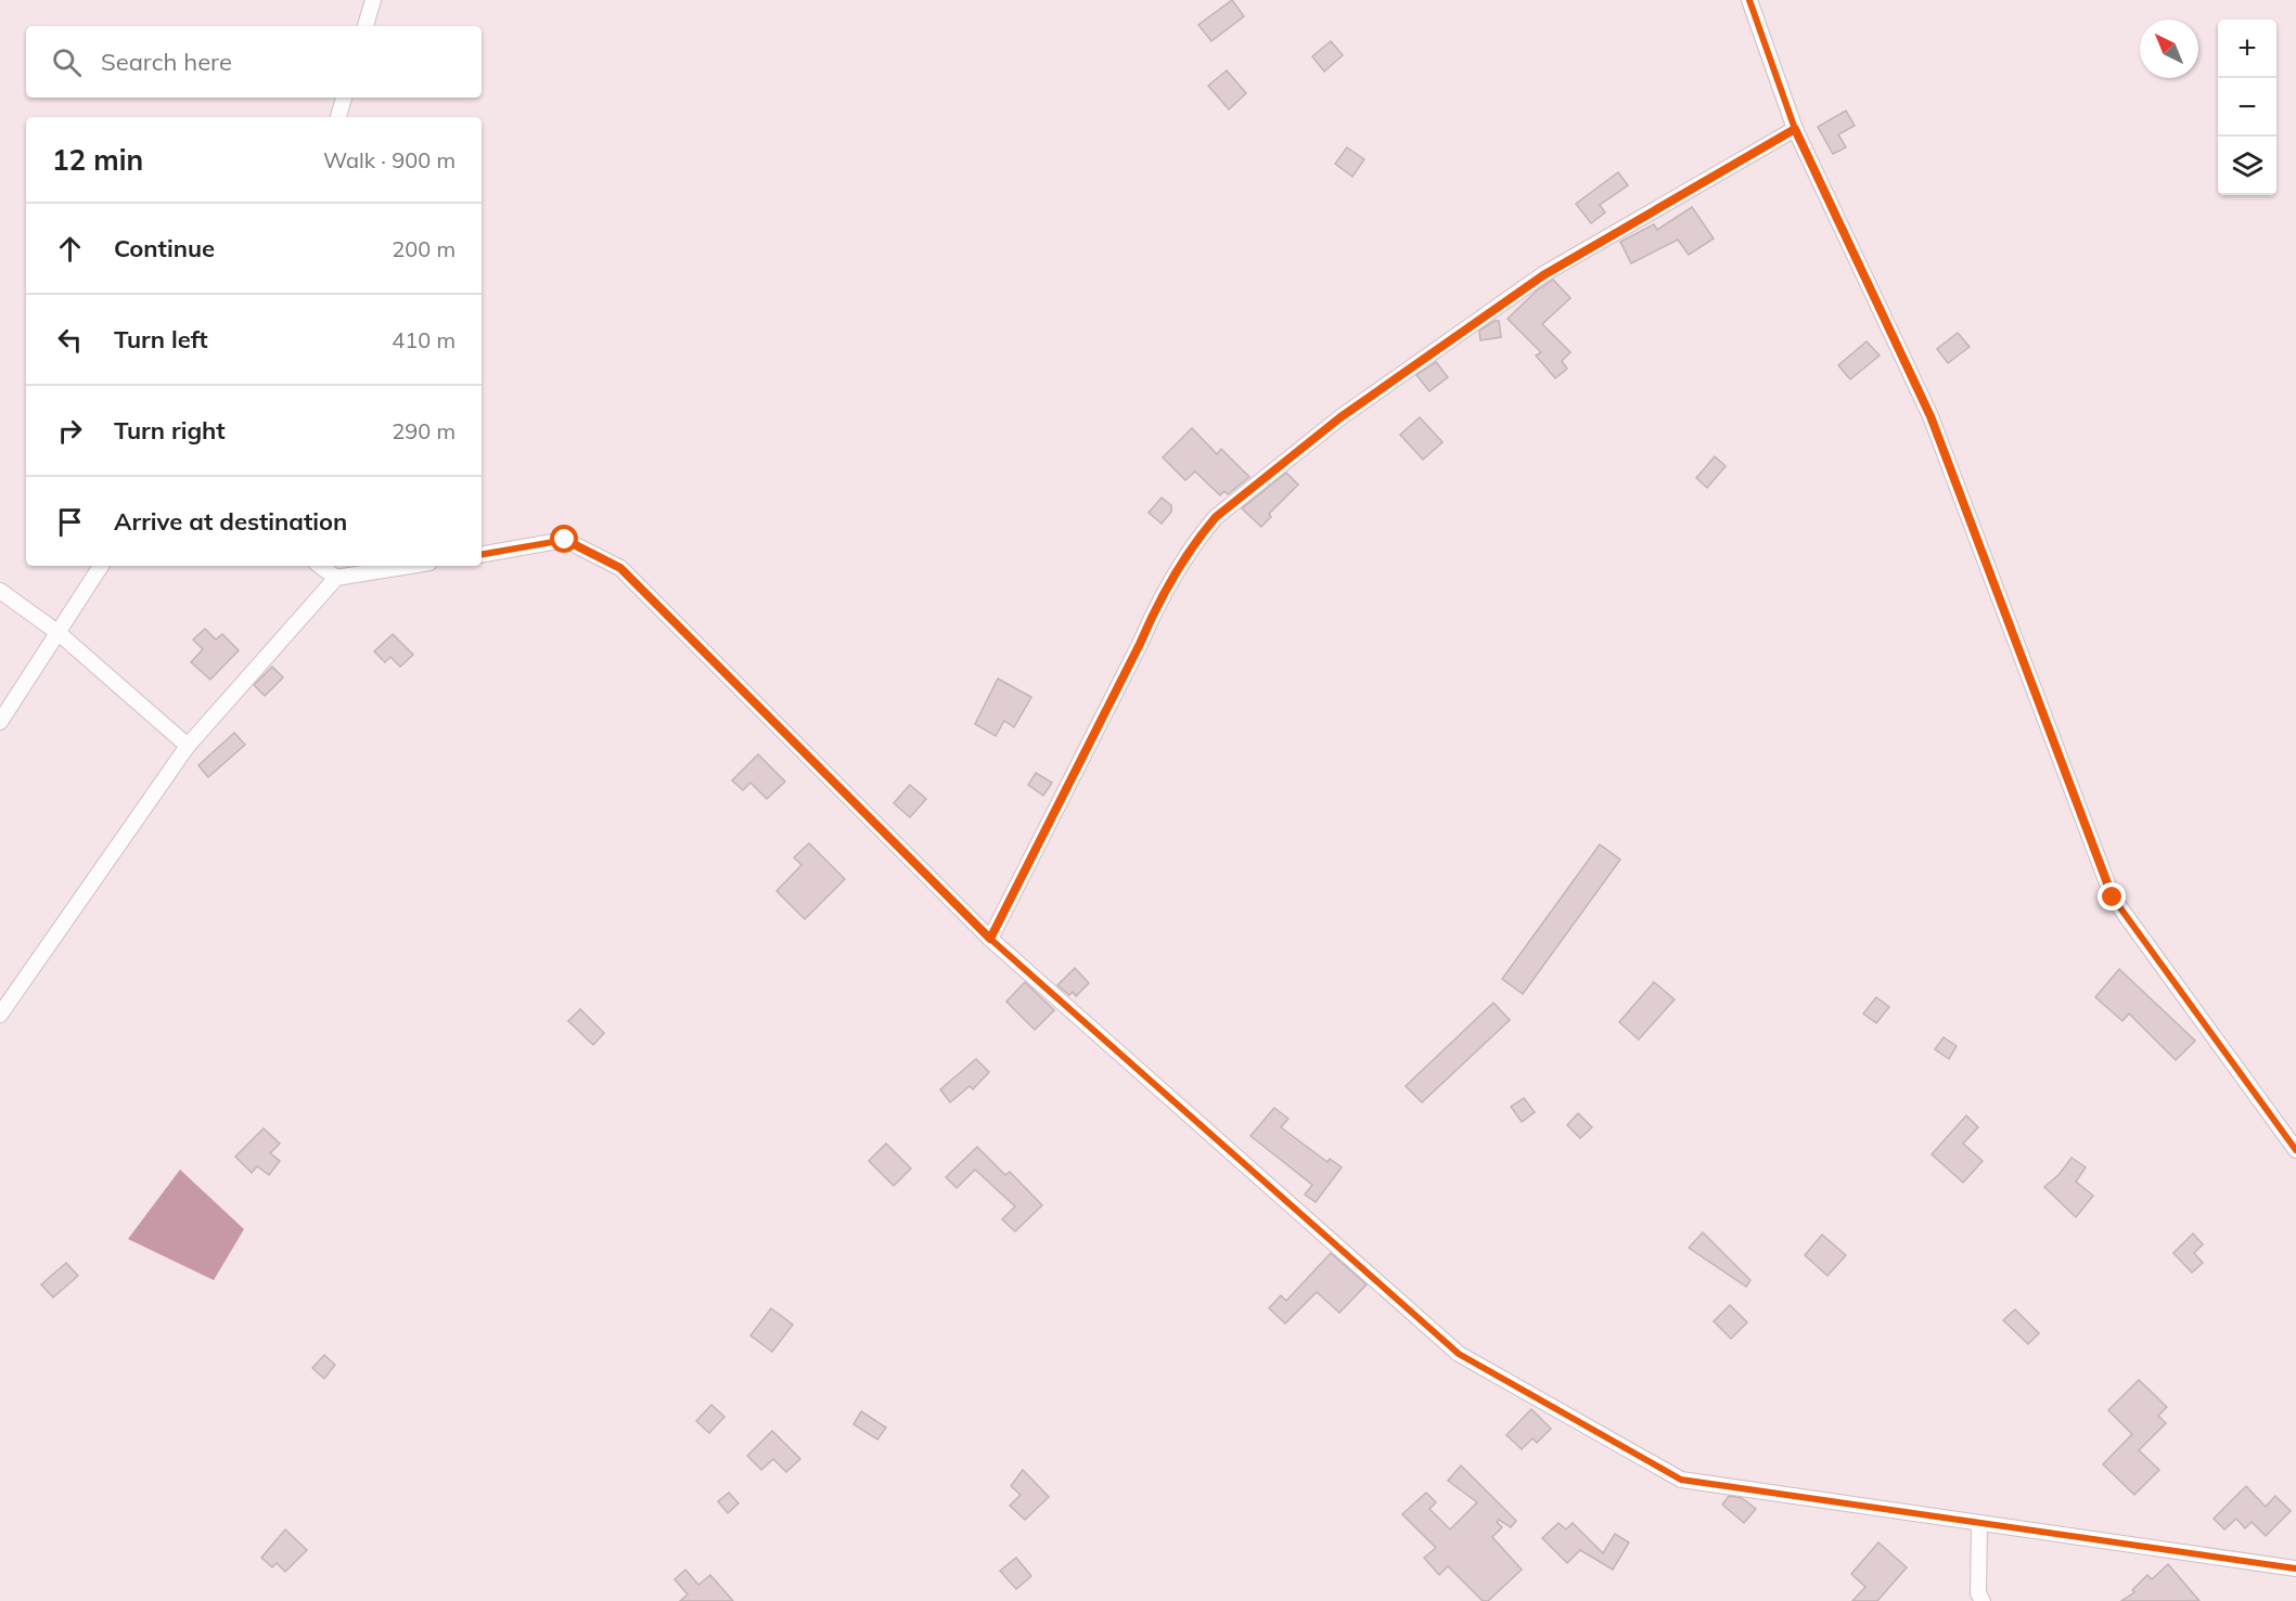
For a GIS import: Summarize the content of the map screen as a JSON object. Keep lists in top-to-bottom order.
{
  "north": "top left",
  "page": {
    "map_buttons": ["+", "−"],
    "search": "Search here",
    "heading": ["12 min", "Walk · 900 m"],
    "list": [
      ["Continue", "200 m"],
      ["Turn left", "410 m"],
      ["Turn right", "290 m"],
      "Arrive at destination"
    ]
  }
}
